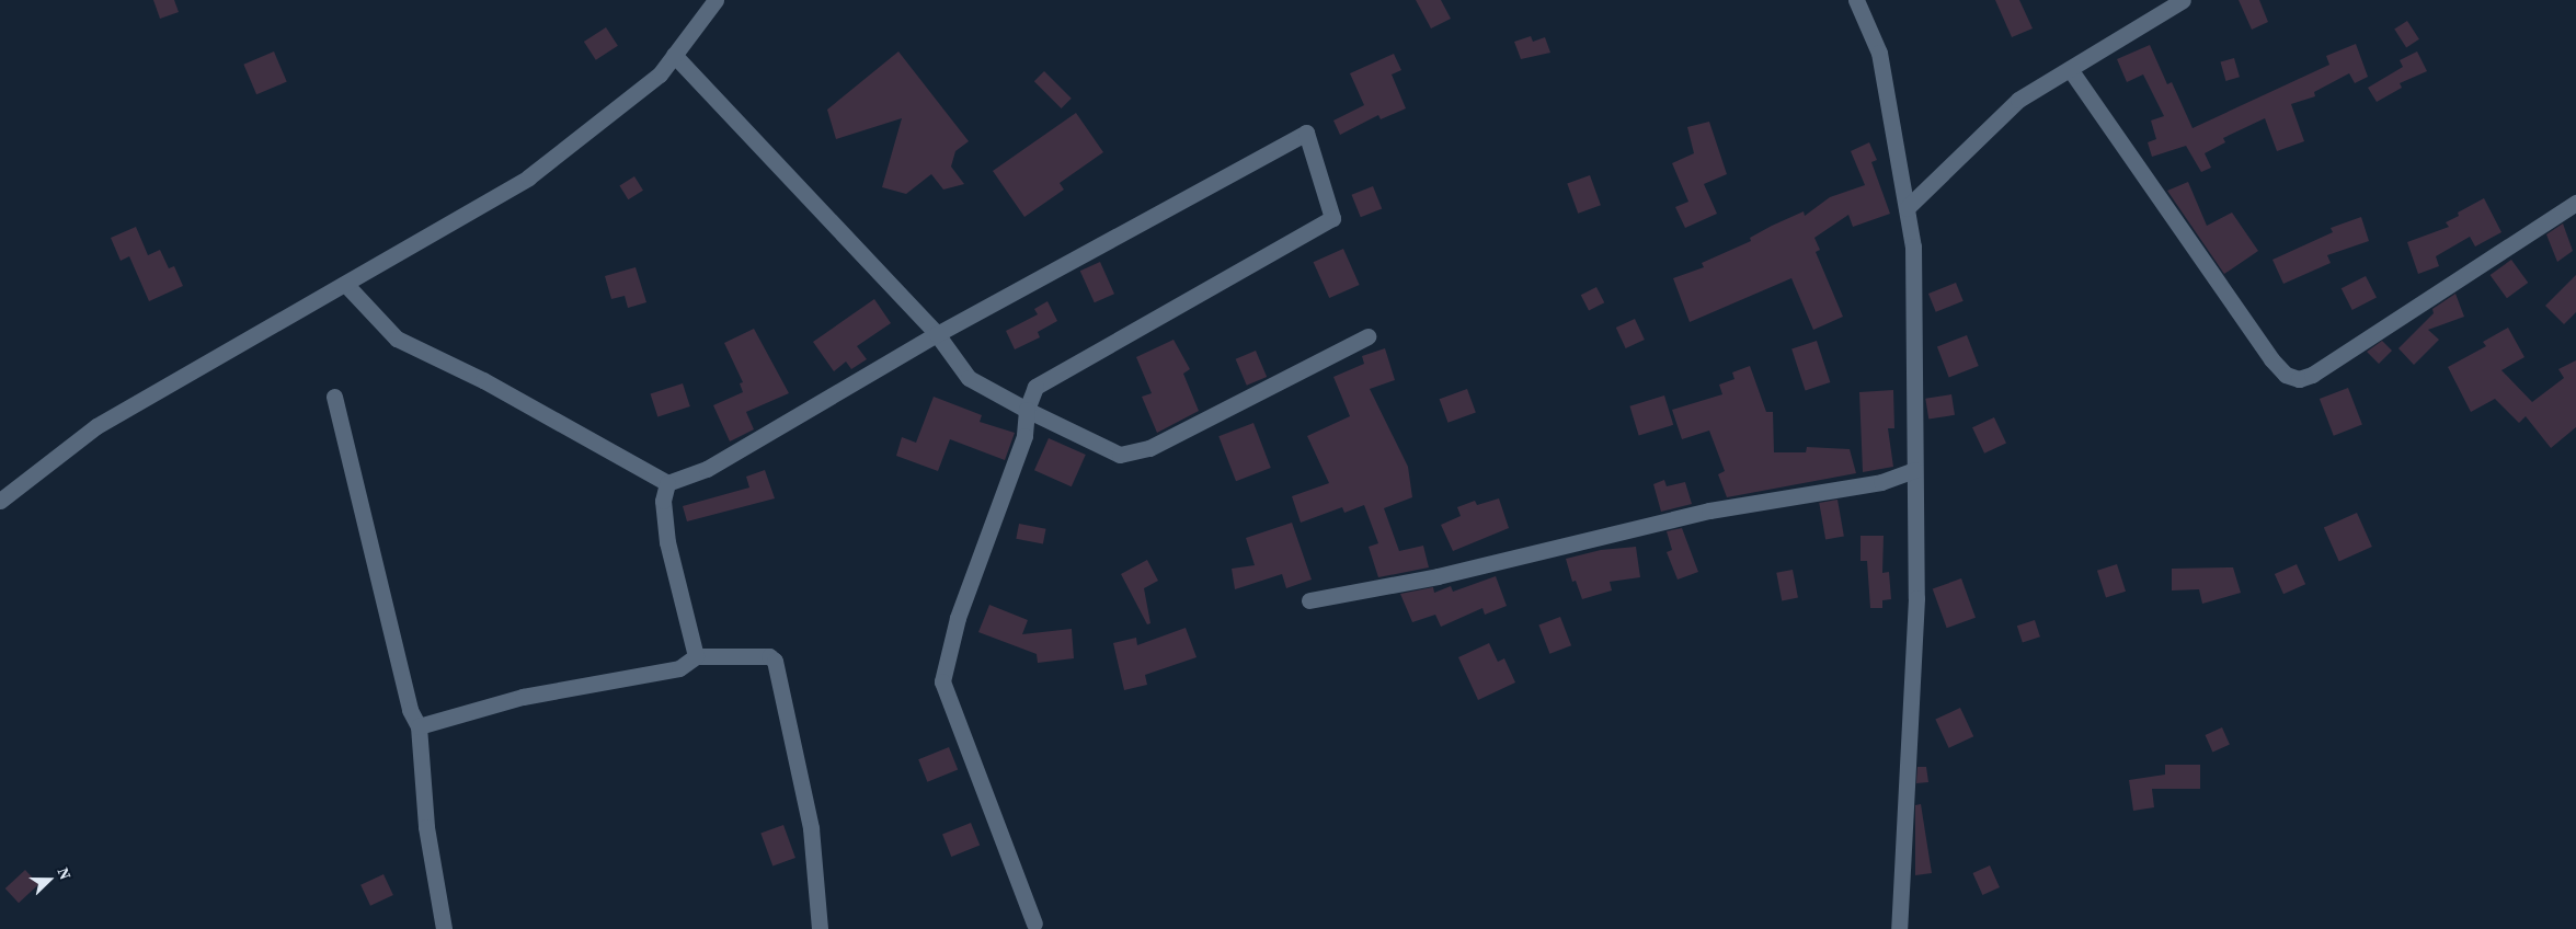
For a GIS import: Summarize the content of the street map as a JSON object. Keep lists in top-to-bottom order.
{
  "north": "right"
}
